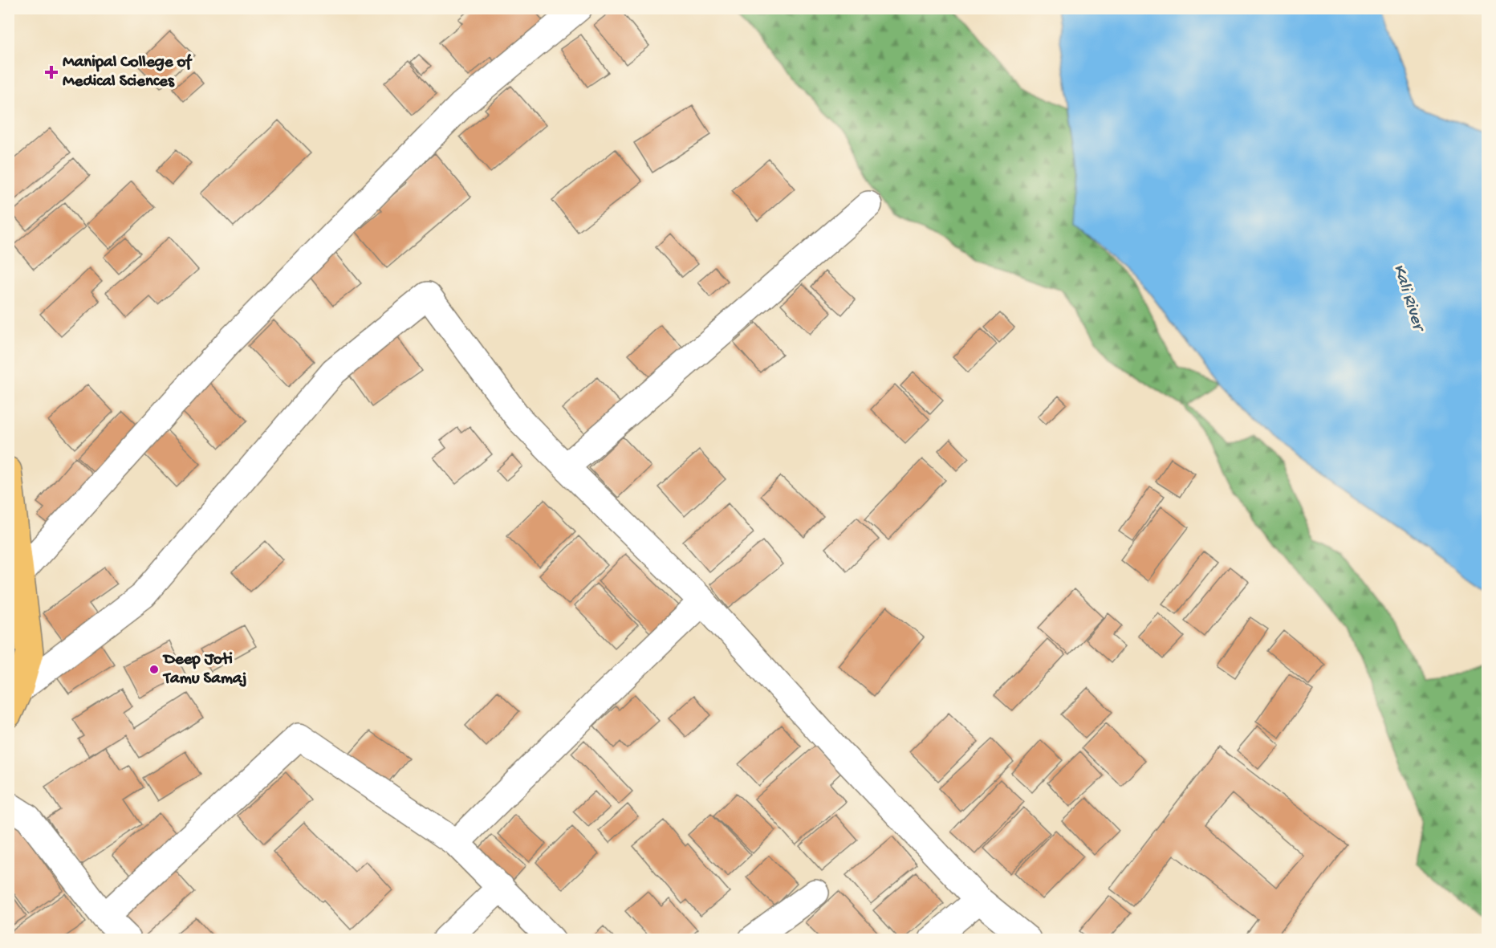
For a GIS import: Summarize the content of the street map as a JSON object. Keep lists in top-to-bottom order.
{
  "water": ["Kali River"],
  "places": {
    "health": ["Manipal College of Medical Sciences"],
    "other": ["Deep Joti Tamu Samaj"]
  }
}
